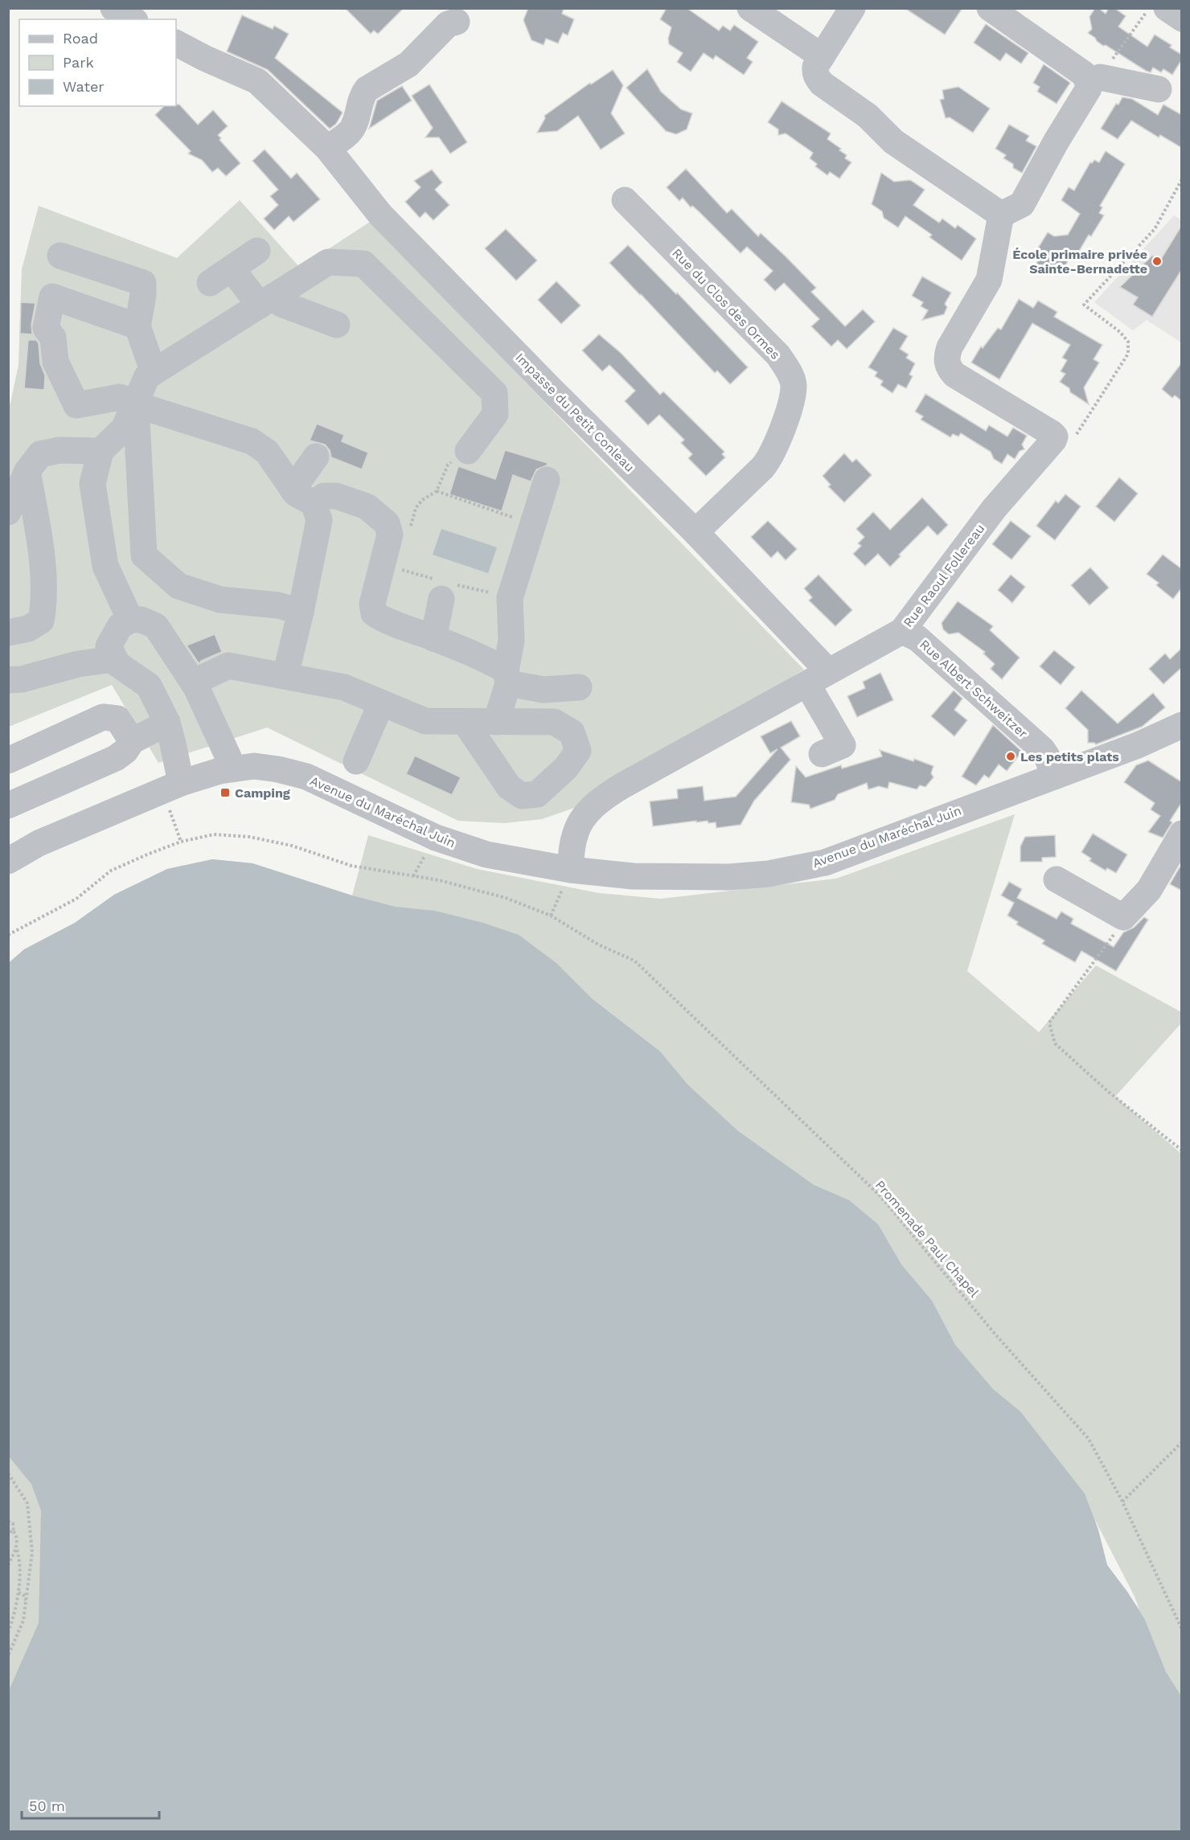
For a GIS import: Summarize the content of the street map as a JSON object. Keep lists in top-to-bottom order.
{
  "streets": {
    "street": [
      "Rue du Clos des Ormes",
      "Impasse du Petit Conleau",
      "Rue Raoul Follereau",
      "Rue Albert Schweitzer",
      "Avenue du Maréchal Juin"
    ],
    "path": ["Promenade Paul Chapel"]
  },
  "crossings": [
    ["Rue du Clos des Ormes", "Impasse du Petit Conleau"],
    ["Impasse du Petit Conleau", "Rue Raoul Follereau"],
    ["Rue Raoul Follereau", "Rue Albert Schweitzer"],
    ["Rue Raoul Follereau", "Avenue du Maréchal Juin"],
    ["Rue Albert Schweitzer", "Avenue du Maréchal Juin"]
  ],
  "places": {
    "other": ["École primaire privée Sainte-Bernadette", "Les petits plats"],
    "transit": ["Camping"]
  },
  "legend": ["Road", "Park", "Water"],
  "scale_bar": "50 m"
}
